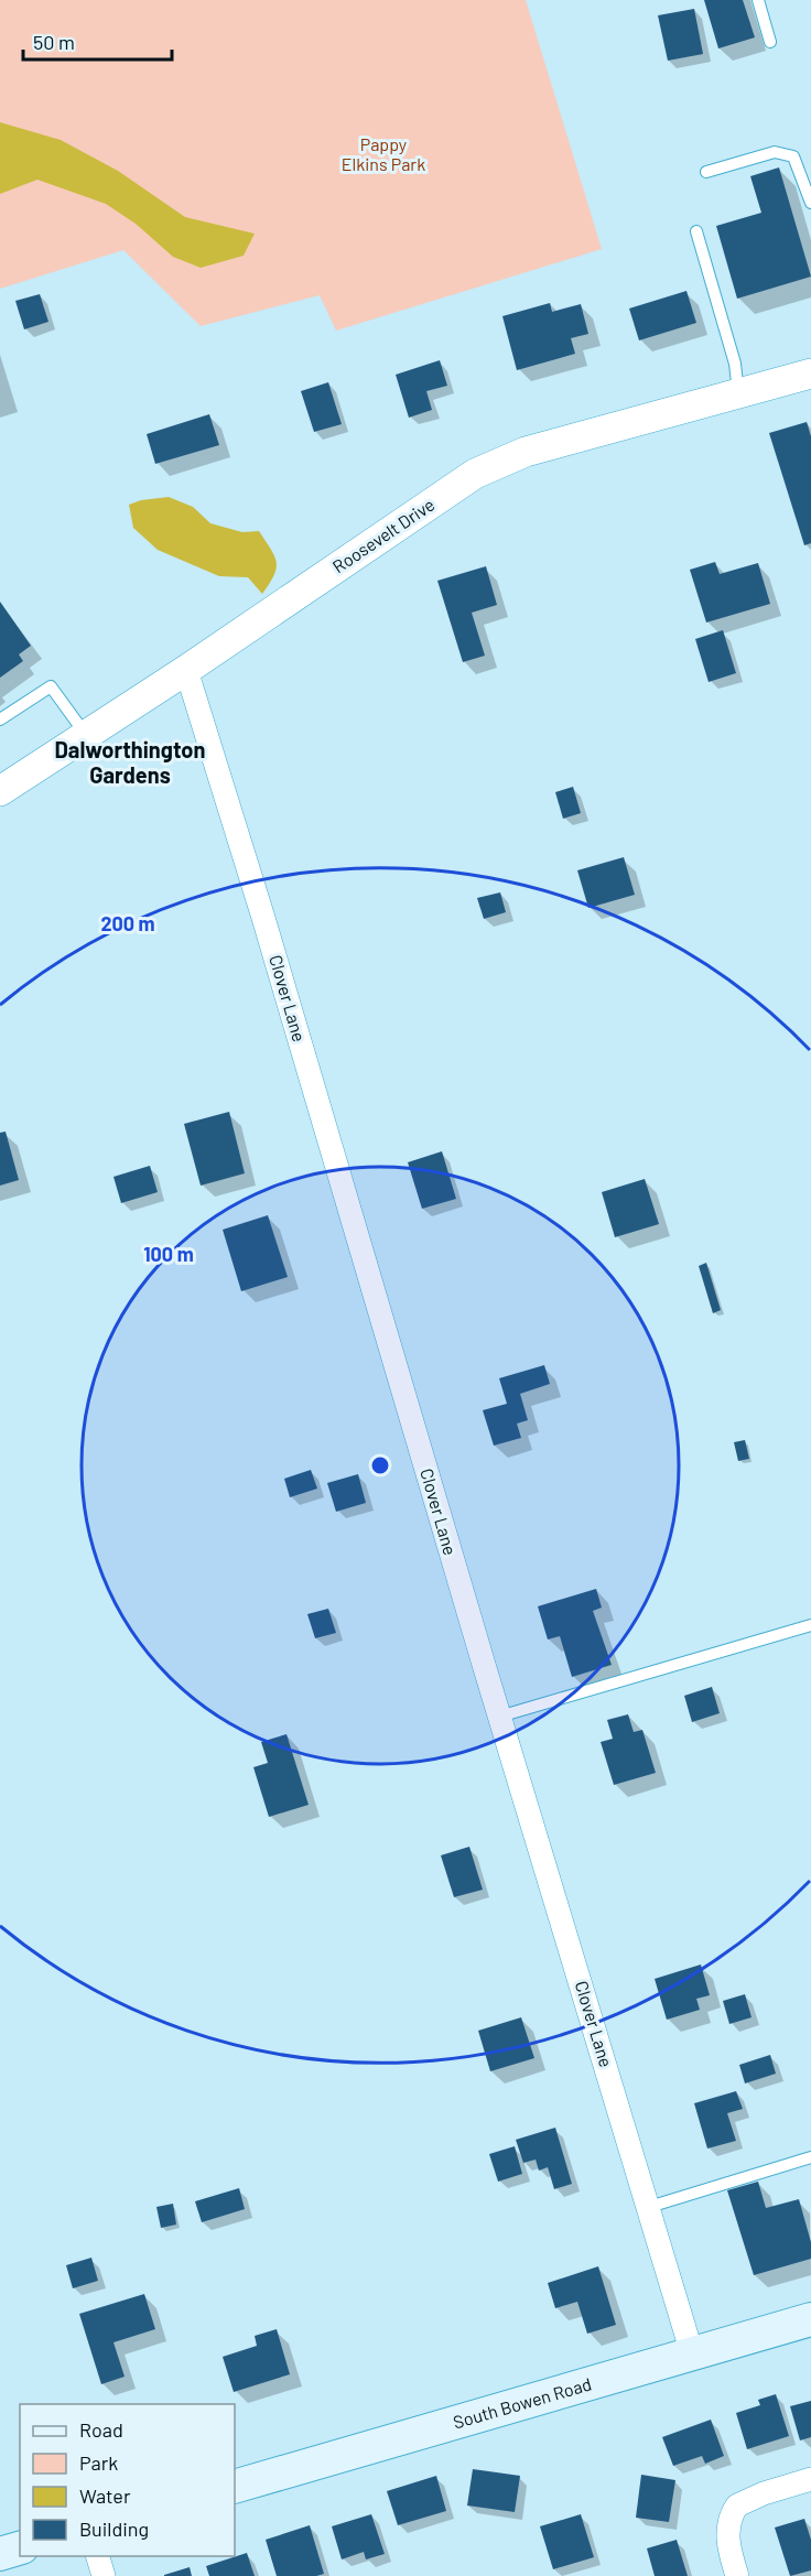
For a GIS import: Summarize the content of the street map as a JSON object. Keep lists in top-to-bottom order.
{
  "streets": {
    "main road": ["South Bowen Road"],
    "street": ["Roosevelt Drive", "Clover Lane"]
  },
  "crossings": [
    ["Roosevelt Drive", "Clover Lane"],
    ["Clover Lane", "South Bowen Road"]
  ],
  "districts": ["Dalworthington Gardens"],
  "parks": ["Pappy Elkins Park"],
  "legend": [
    "Road",
    "Park",
    "Water",
    "Building"
  ],
  "scale_bar": "50 m",
  "rings": ["200 m", "100 m"]
}
